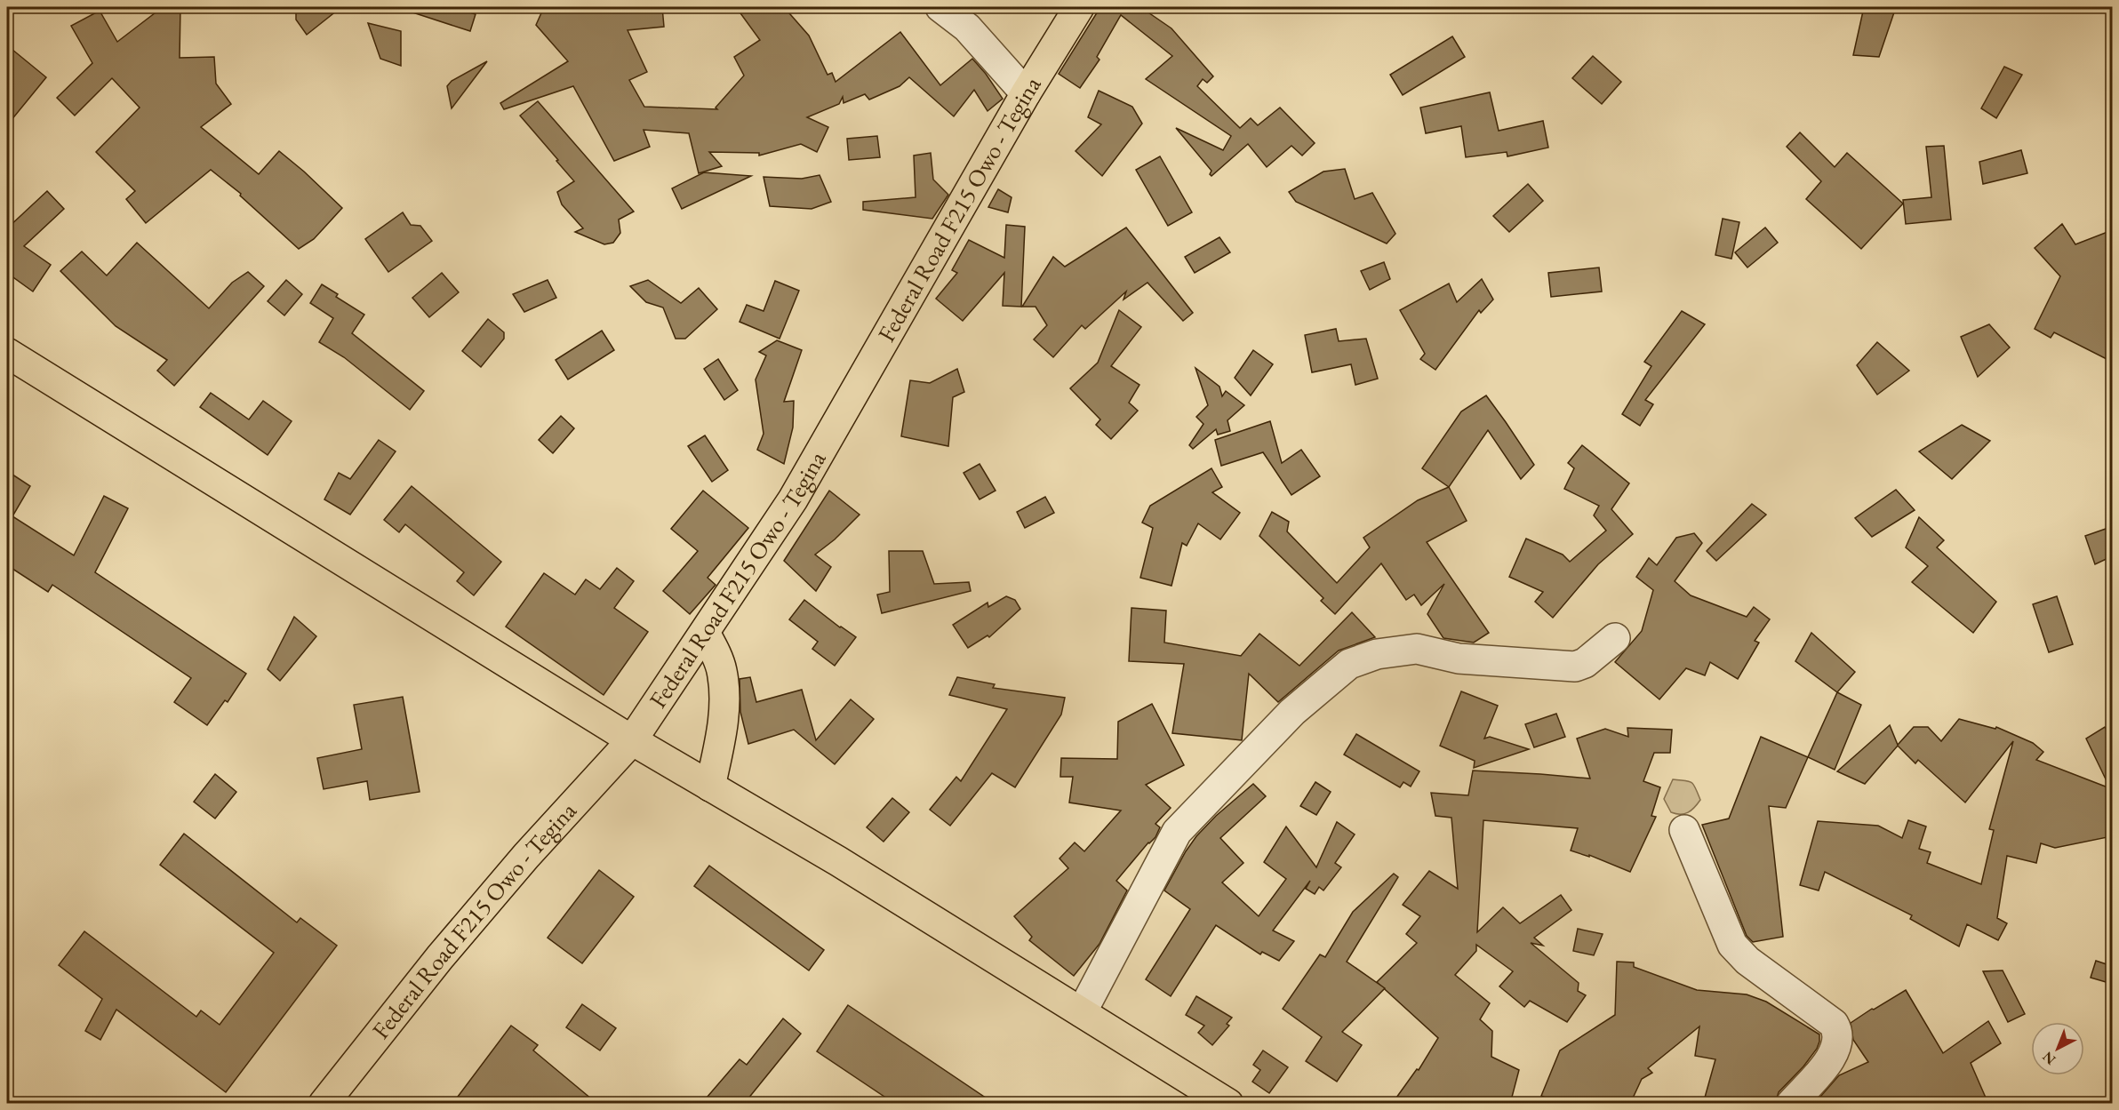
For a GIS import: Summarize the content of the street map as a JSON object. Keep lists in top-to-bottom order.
{
  "streets": {
    "main road": ["Federal Road F215 Owo - Tegina"]
  },
  "north": "bottom left"
}
